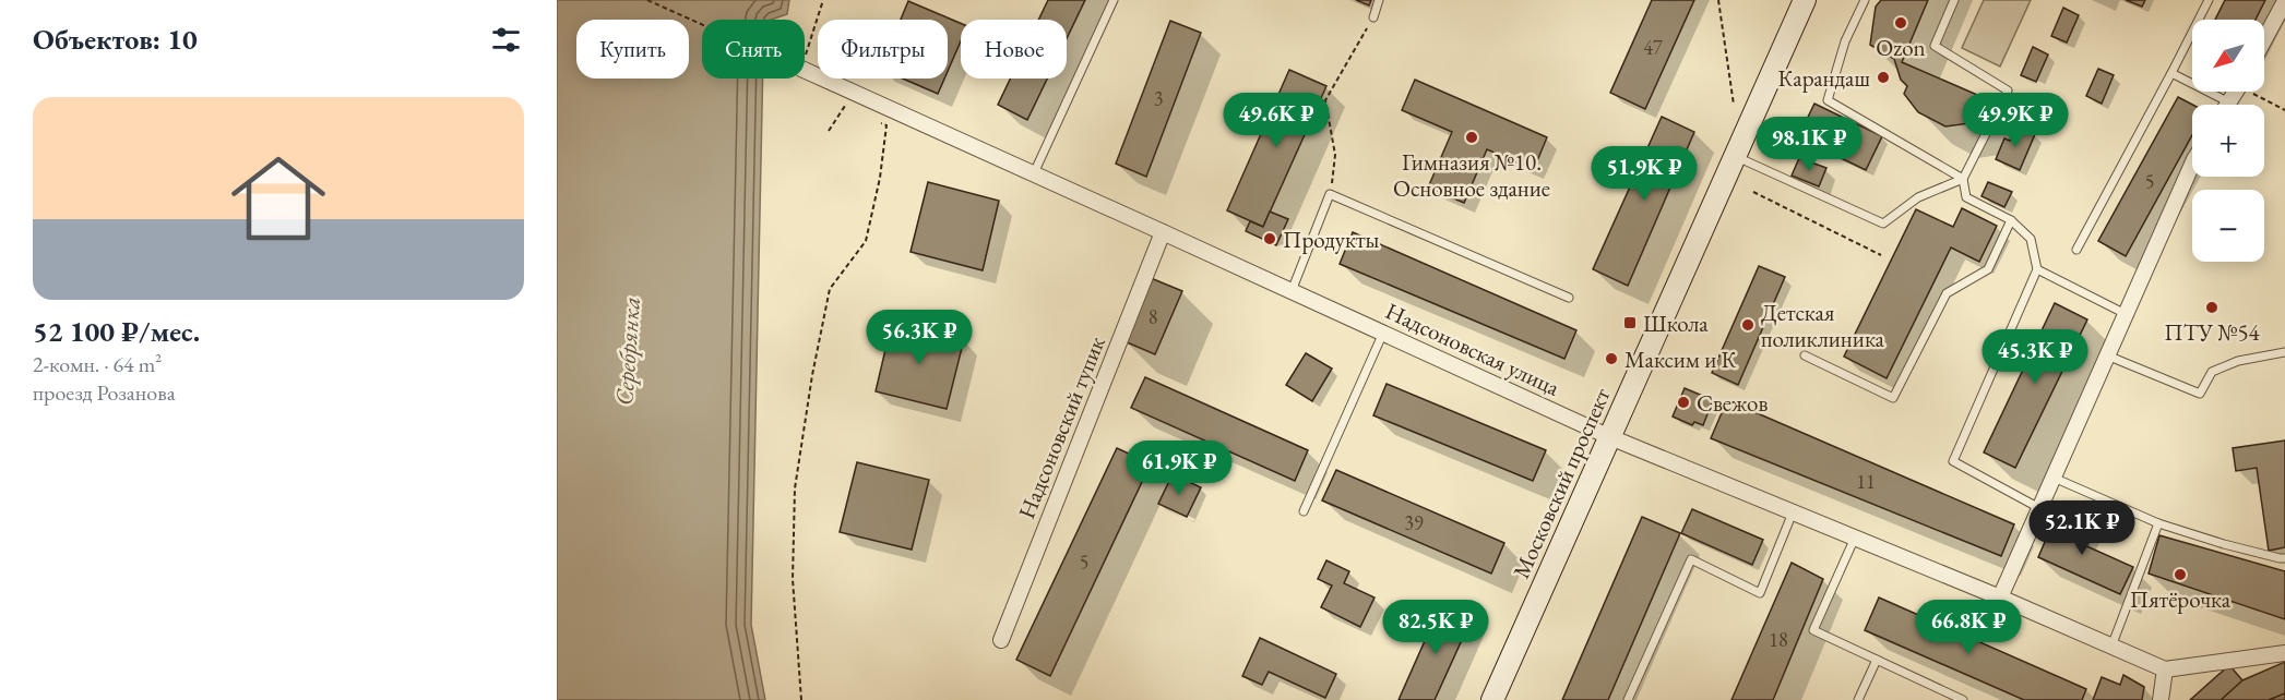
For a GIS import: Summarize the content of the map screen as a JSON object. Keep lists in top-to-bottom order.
{
  "streets": {
    "main road": ["Московский проспект"],
    "street": ["Надсоновская улица", "Надсоновский тупик"]
  },
  "crossings": [
    ["Надсоновская улица", "Надсоновский тупик"],
    ["Надсоновская улица", "Московский проспект"]
  ],
  "water": ["Серебрянка"],
  "places": {
    "other": [
      "Ozon",
      "Карандаш",
      "Гимназия №10. Основное здание",
      "Продукты",
      "ПТУ №54",
      "Детская поликлиника",
      "Максим и К",
      "Свежов",
      "Пятёрочка"
    ],
    "transit": ["Школа"]
  },
  "house_numbers": [
    "47",
    "3",
    "5",
    "8",
    "11",
    "39",
    "5",
    "18"
  ],
  "north": "bottom left",
  "page": {
    "heading": "Объектов: 10",
    "map_buttons": ["+", "−"],
    "chip": [
      "Купить",
      "Снять",
      "Фильтры",
      "Новое"
    ],
    "list": [
      {
        "name": "52 100 ₽/мес.",
        "note": "2-комн. · 64 m² · проезд Розанова"
      }
    ],
    "price": [
      "49.6K ₽",
      "49.9K ₽",
      "98.1K ₽",
      "51.9K ₽",
      "56.3K ₽",
      "45.3K ₽",
      "61.9K ₽",
      "52.1K ₽",
      "82.5K ₽",
      "66.8K ₽"
    ]
  }
}
